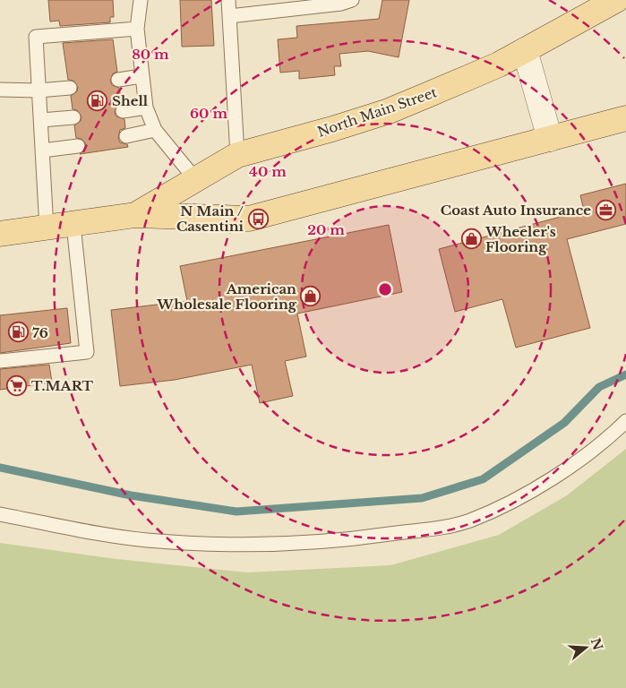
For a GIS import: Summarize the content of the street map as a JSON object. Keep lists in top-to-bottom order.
{
  "streets": {
    "main road": ["North Main Street"]
  },
  "places": {
    "fuel station": ["Shell", "76"],
    "office": ["Coast Auto Insurance"],
    "bus stop": ["N Main / Casentini"],
    "shop": ["Wheeler's Flooring", "American Wholesale Flooring"],
    "supermarket": ["T.MART"]
  },
  "north": "right",
  "rings": [
    "80 m",
    "60 m",
    "40 m",
    "20 m"
  ]
}
